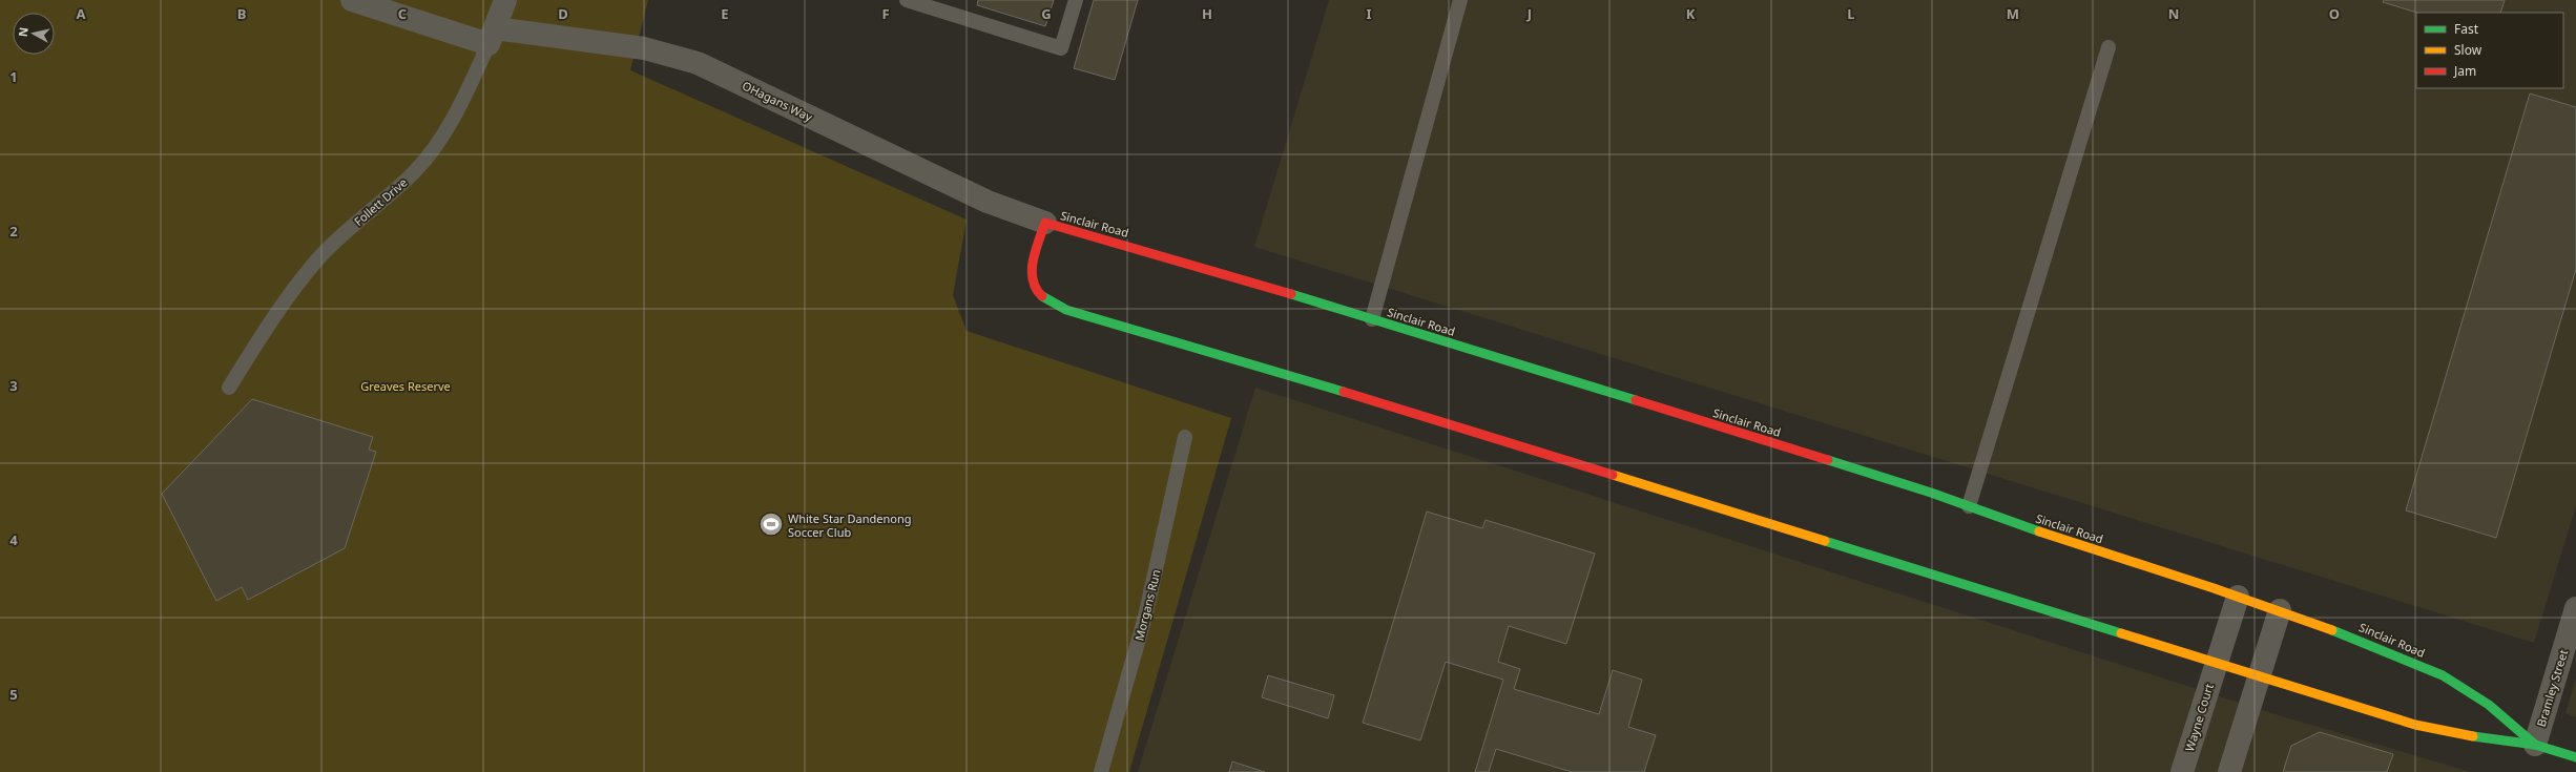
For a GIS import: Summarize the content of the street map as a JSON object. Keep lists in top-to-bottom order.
{
  "streets": {
    "street": [
      "OHagans Way",
      "Follett Drive",
      "Sinclair Road",
      "Bramley Street",
      "Wayne Court"
    ],
    "lane": ["Morgans Run"]
  },
  "crossings": [
    ["OHagans Way", "Follett Drive"],
    ["OHagans Way", "Sinclair Road"],
    ["Sinclair Road", "Bramley Street"],
    ["Sinclair Road", "Wayne Court"]
  ],
  "parks": ["Greaves Reserve"],
  "places": {
    "sports": ["White Star Dandenong Soccer Club"]
  },
  "legend": ["Fast", "Slow", "Jam"],
  "north": "left",
  "grid": {
    "columns": [
      "A",
      "B",
      "C",
      "D",
      "E",
      "F",
      "G",
      "H",
      "I",
      "J",
      "K",
      "L",
      "M",
      "N",
      "O"
    ],
    "rows": [
      "1",
      "2",
      "3",
      "4",
      "5"
    ]
  }
}
